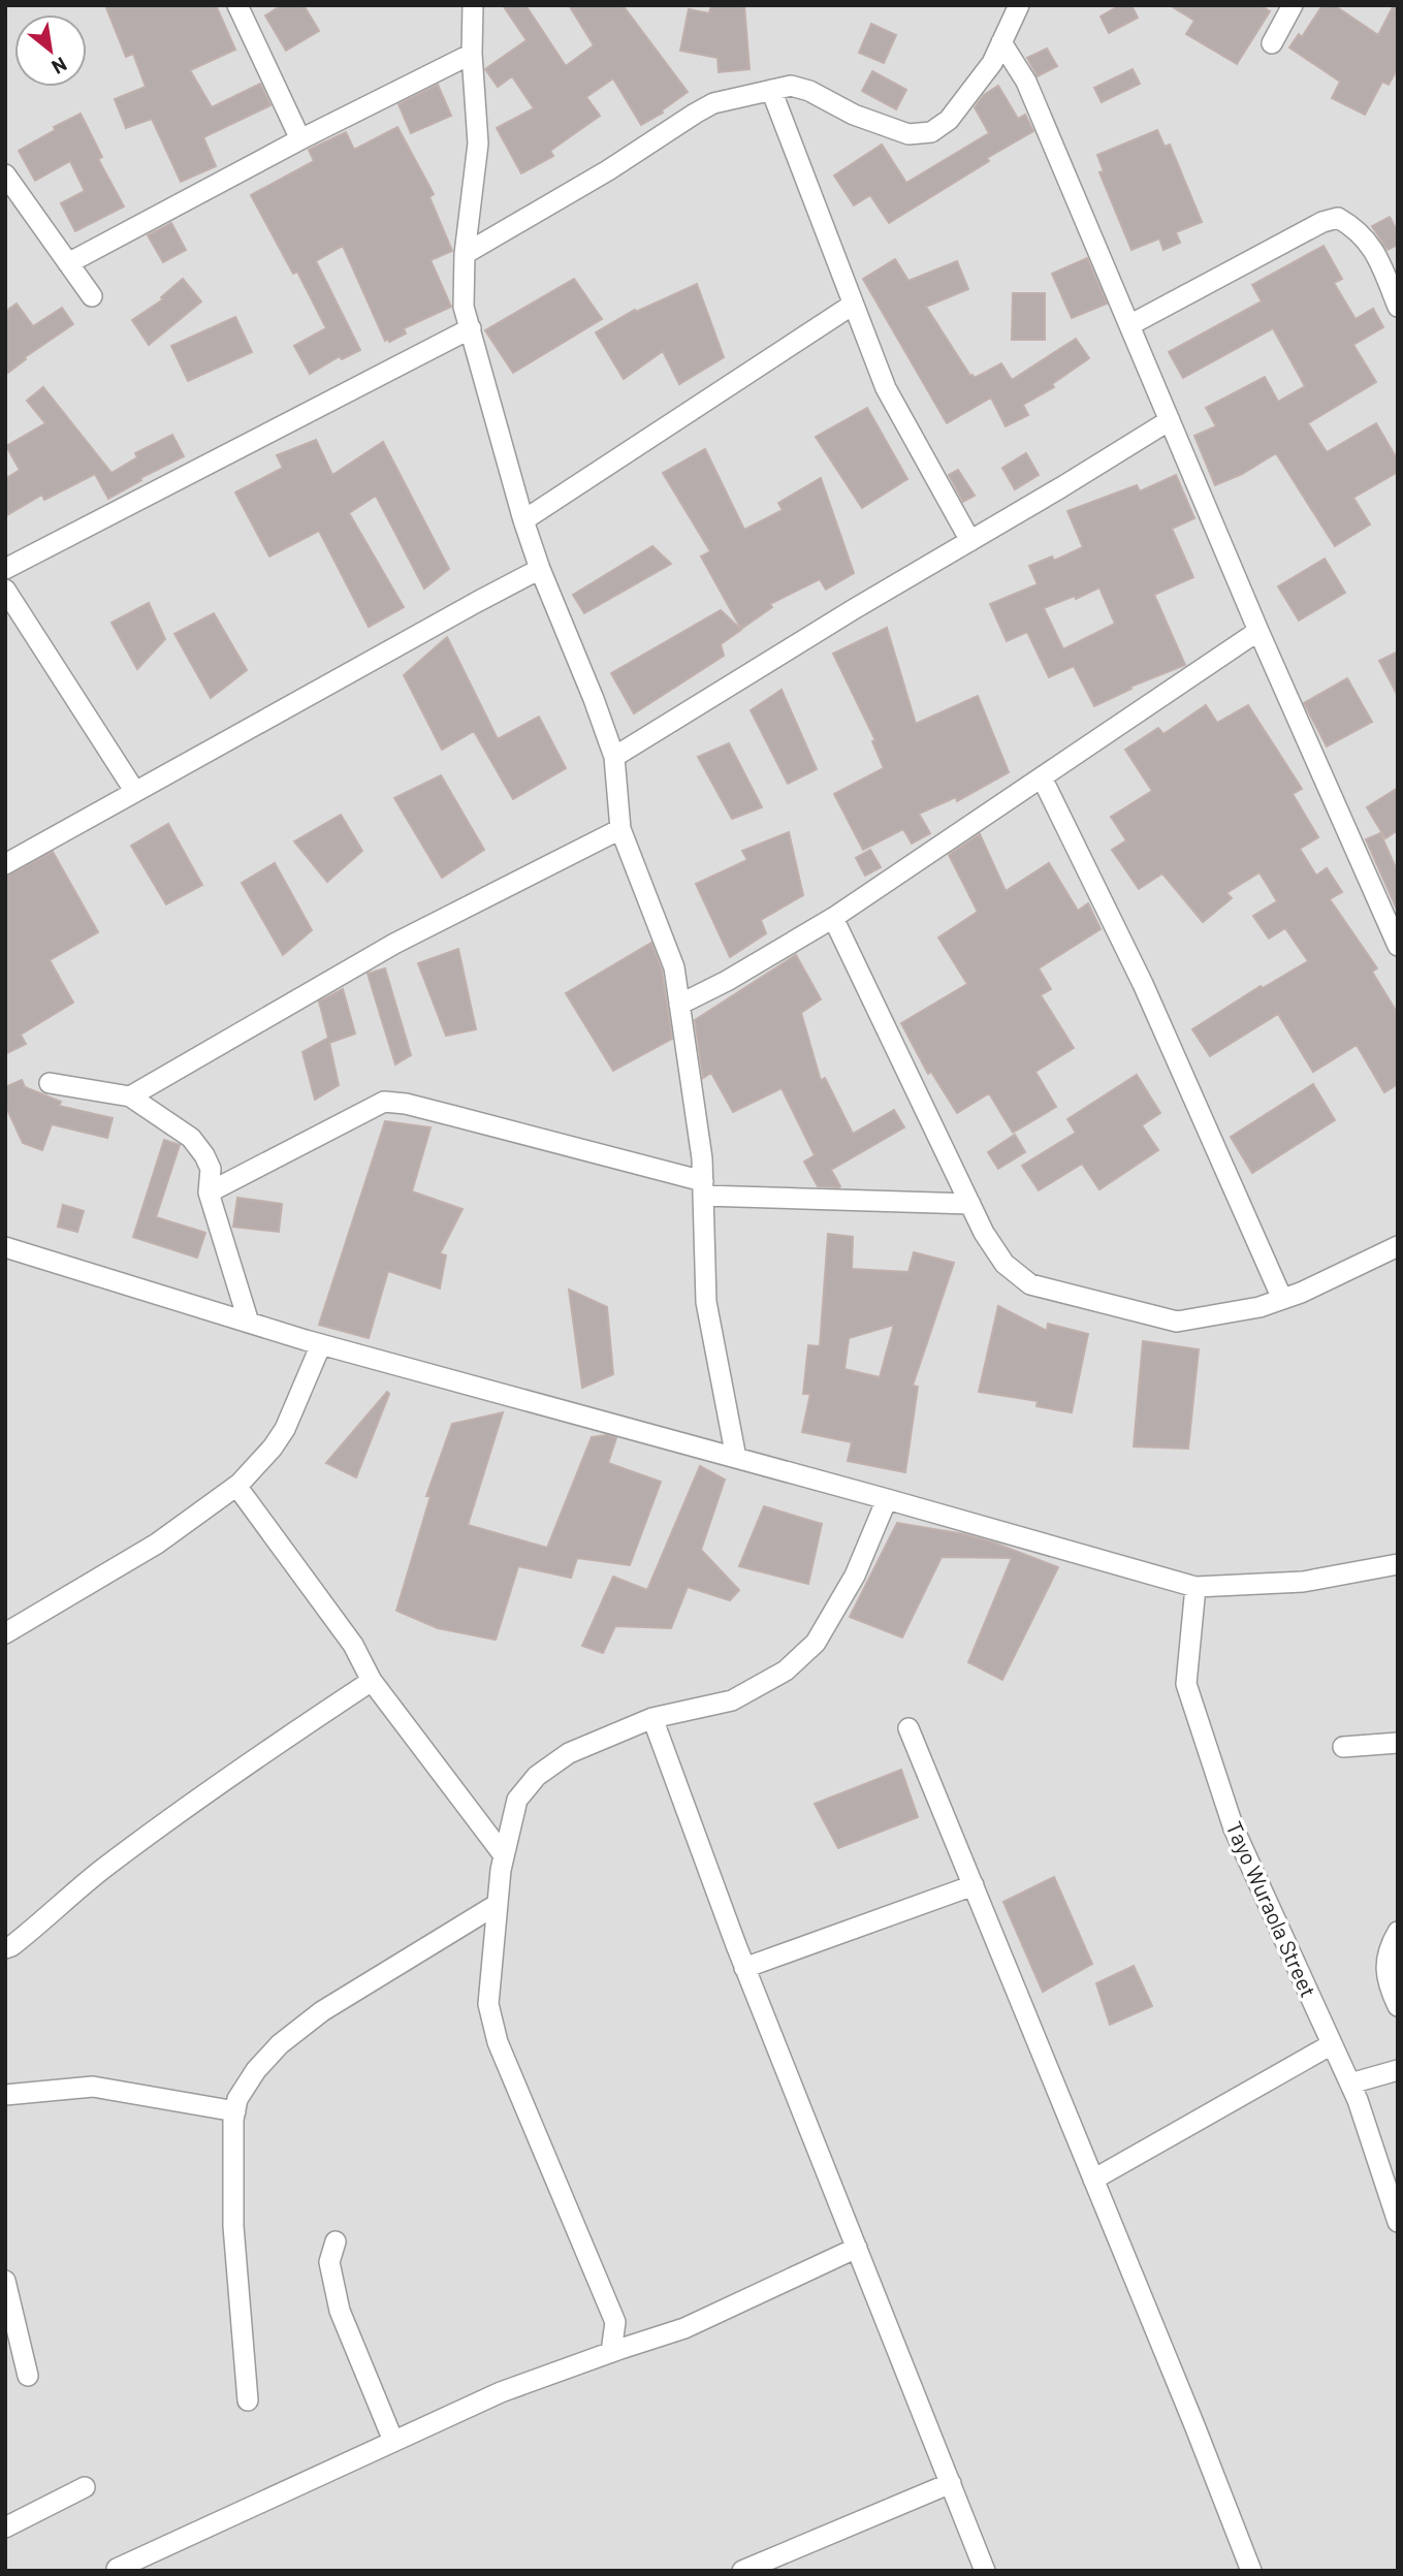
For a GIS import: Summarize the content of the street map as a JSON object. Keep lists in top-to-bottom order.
{
  "streets": {
    "street": ["Tayo Wuraola Street"]
  },
  "north": "bottom right"
}
